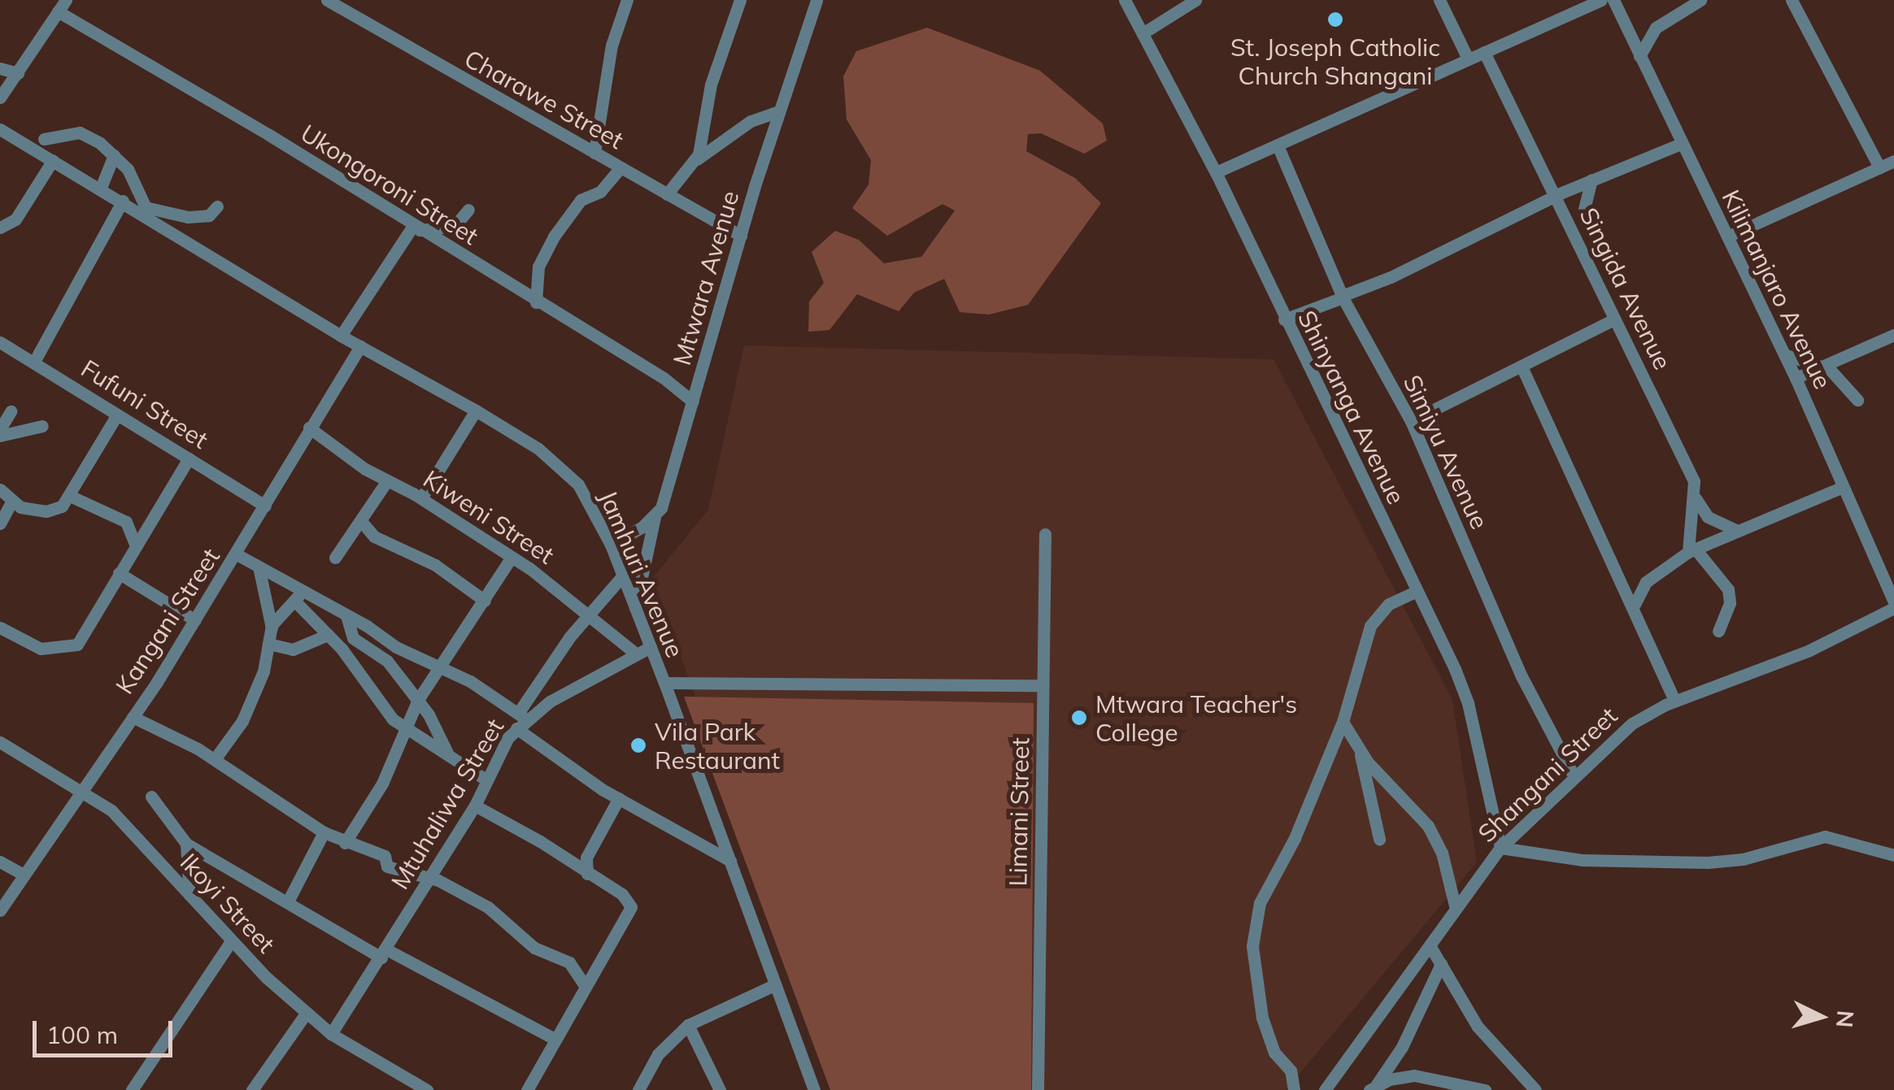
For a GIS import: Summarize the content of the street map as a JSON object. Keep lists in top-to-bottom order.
{
  "streets": {
    "street": [
      "Charawe Street",
      "Ukongoroni Street",
      "Mtwara Avenue",
      "Singida Avenue",
      "Kilimanjaro Avenue",
      "Fufuni Street",
      "Shinyanga Avenue",
      "Simiyu Avenue",
      "Kiweni Street",
      "Jamhuri Avenue",
      "Kangani Street",
      "Shangani Street",
      "Mtuhaliwa Street",
      "Limani Street",
      "Ikoyi Street"
    ]
  },
  "crossings": [
    ["Charawe Street", "Mtwara Avenue"],
    ["Ukongoroni Street", "Mtwara Avenue"],
    ["Mtwara Avenue", "Jamhuri Avenue"],
    ["Fufuni Street", "Kangani Street"],
    ["Shinyanga Avenue", "Shangani Street"],
    ["Simiyu Avenue", "Shangani Street"],
    ["Kiweni Street", "Kangani Street"],
    ["Kiweni Street", "Mtuhaliwa Street"],
    ["Jamhuri Avenue", "Kangani Street"],
    ["Jamhuri Avenue", "Mtuhaliwa Street"],
    ["Kangani Street", "Ikoyi Street"],
    ["Mtuhaliwa Street", "Ikoyi Street"]
  ],
  "places": ["St. Joseph Catholic Church Shangani", "Mtwara Teacher's College", "Vila Park Restaurant"],
  "scale_bar": "100 m",
  "north": "right"
}
